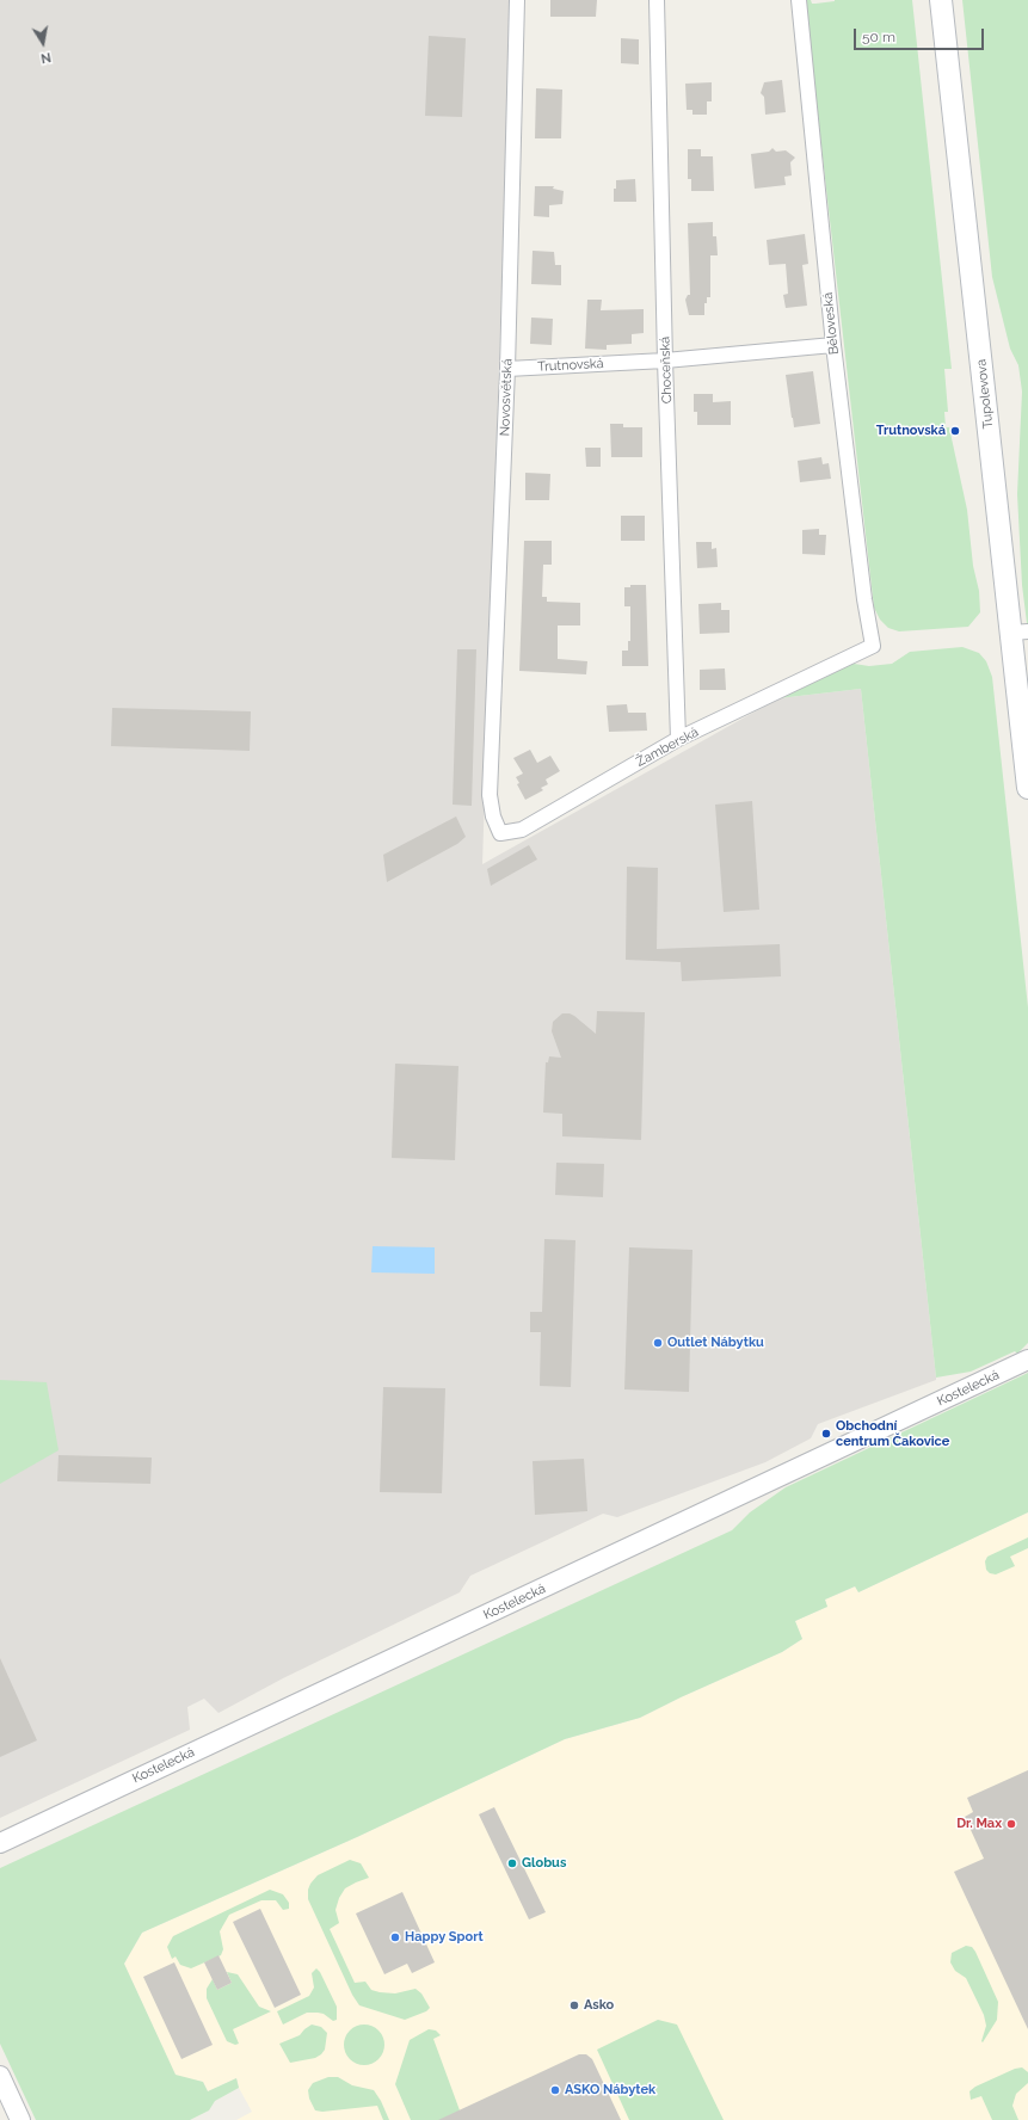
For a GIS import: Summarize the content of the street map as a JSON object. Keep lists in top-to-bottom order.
{
  "streets": {
    "main road": ["Tupolevova"],
    "street": [
      "Běloveská",
      "Trutnovská",
      "Choceňská",
      "Novosvětská",
      "Žamberská",
      "Kostelecká"
    ]
  },
  "crossings": [
    ["Běloveská", "Trutnovská"],
    ["Běloveská", "Žamberská"],
    ["Trutnovská", "Choceňská"],
    ["Trutnovská", "Novosvětská"],
    ["Choceňská", "Žamberská"],
    ["Novosvětská", "Žamberská"]
  ],
  "places": [
    "Trutnovská",
    "Outlet Nábytku",
    "Obchodní centrum Čakovice",
    "Dr. Max",
    "Globus",
    "Happy Sport",
    "Asko",
    "ASKO Nábytek"
  ],
  "scale_bar": "50 m",
  "north": "bottom"
}
